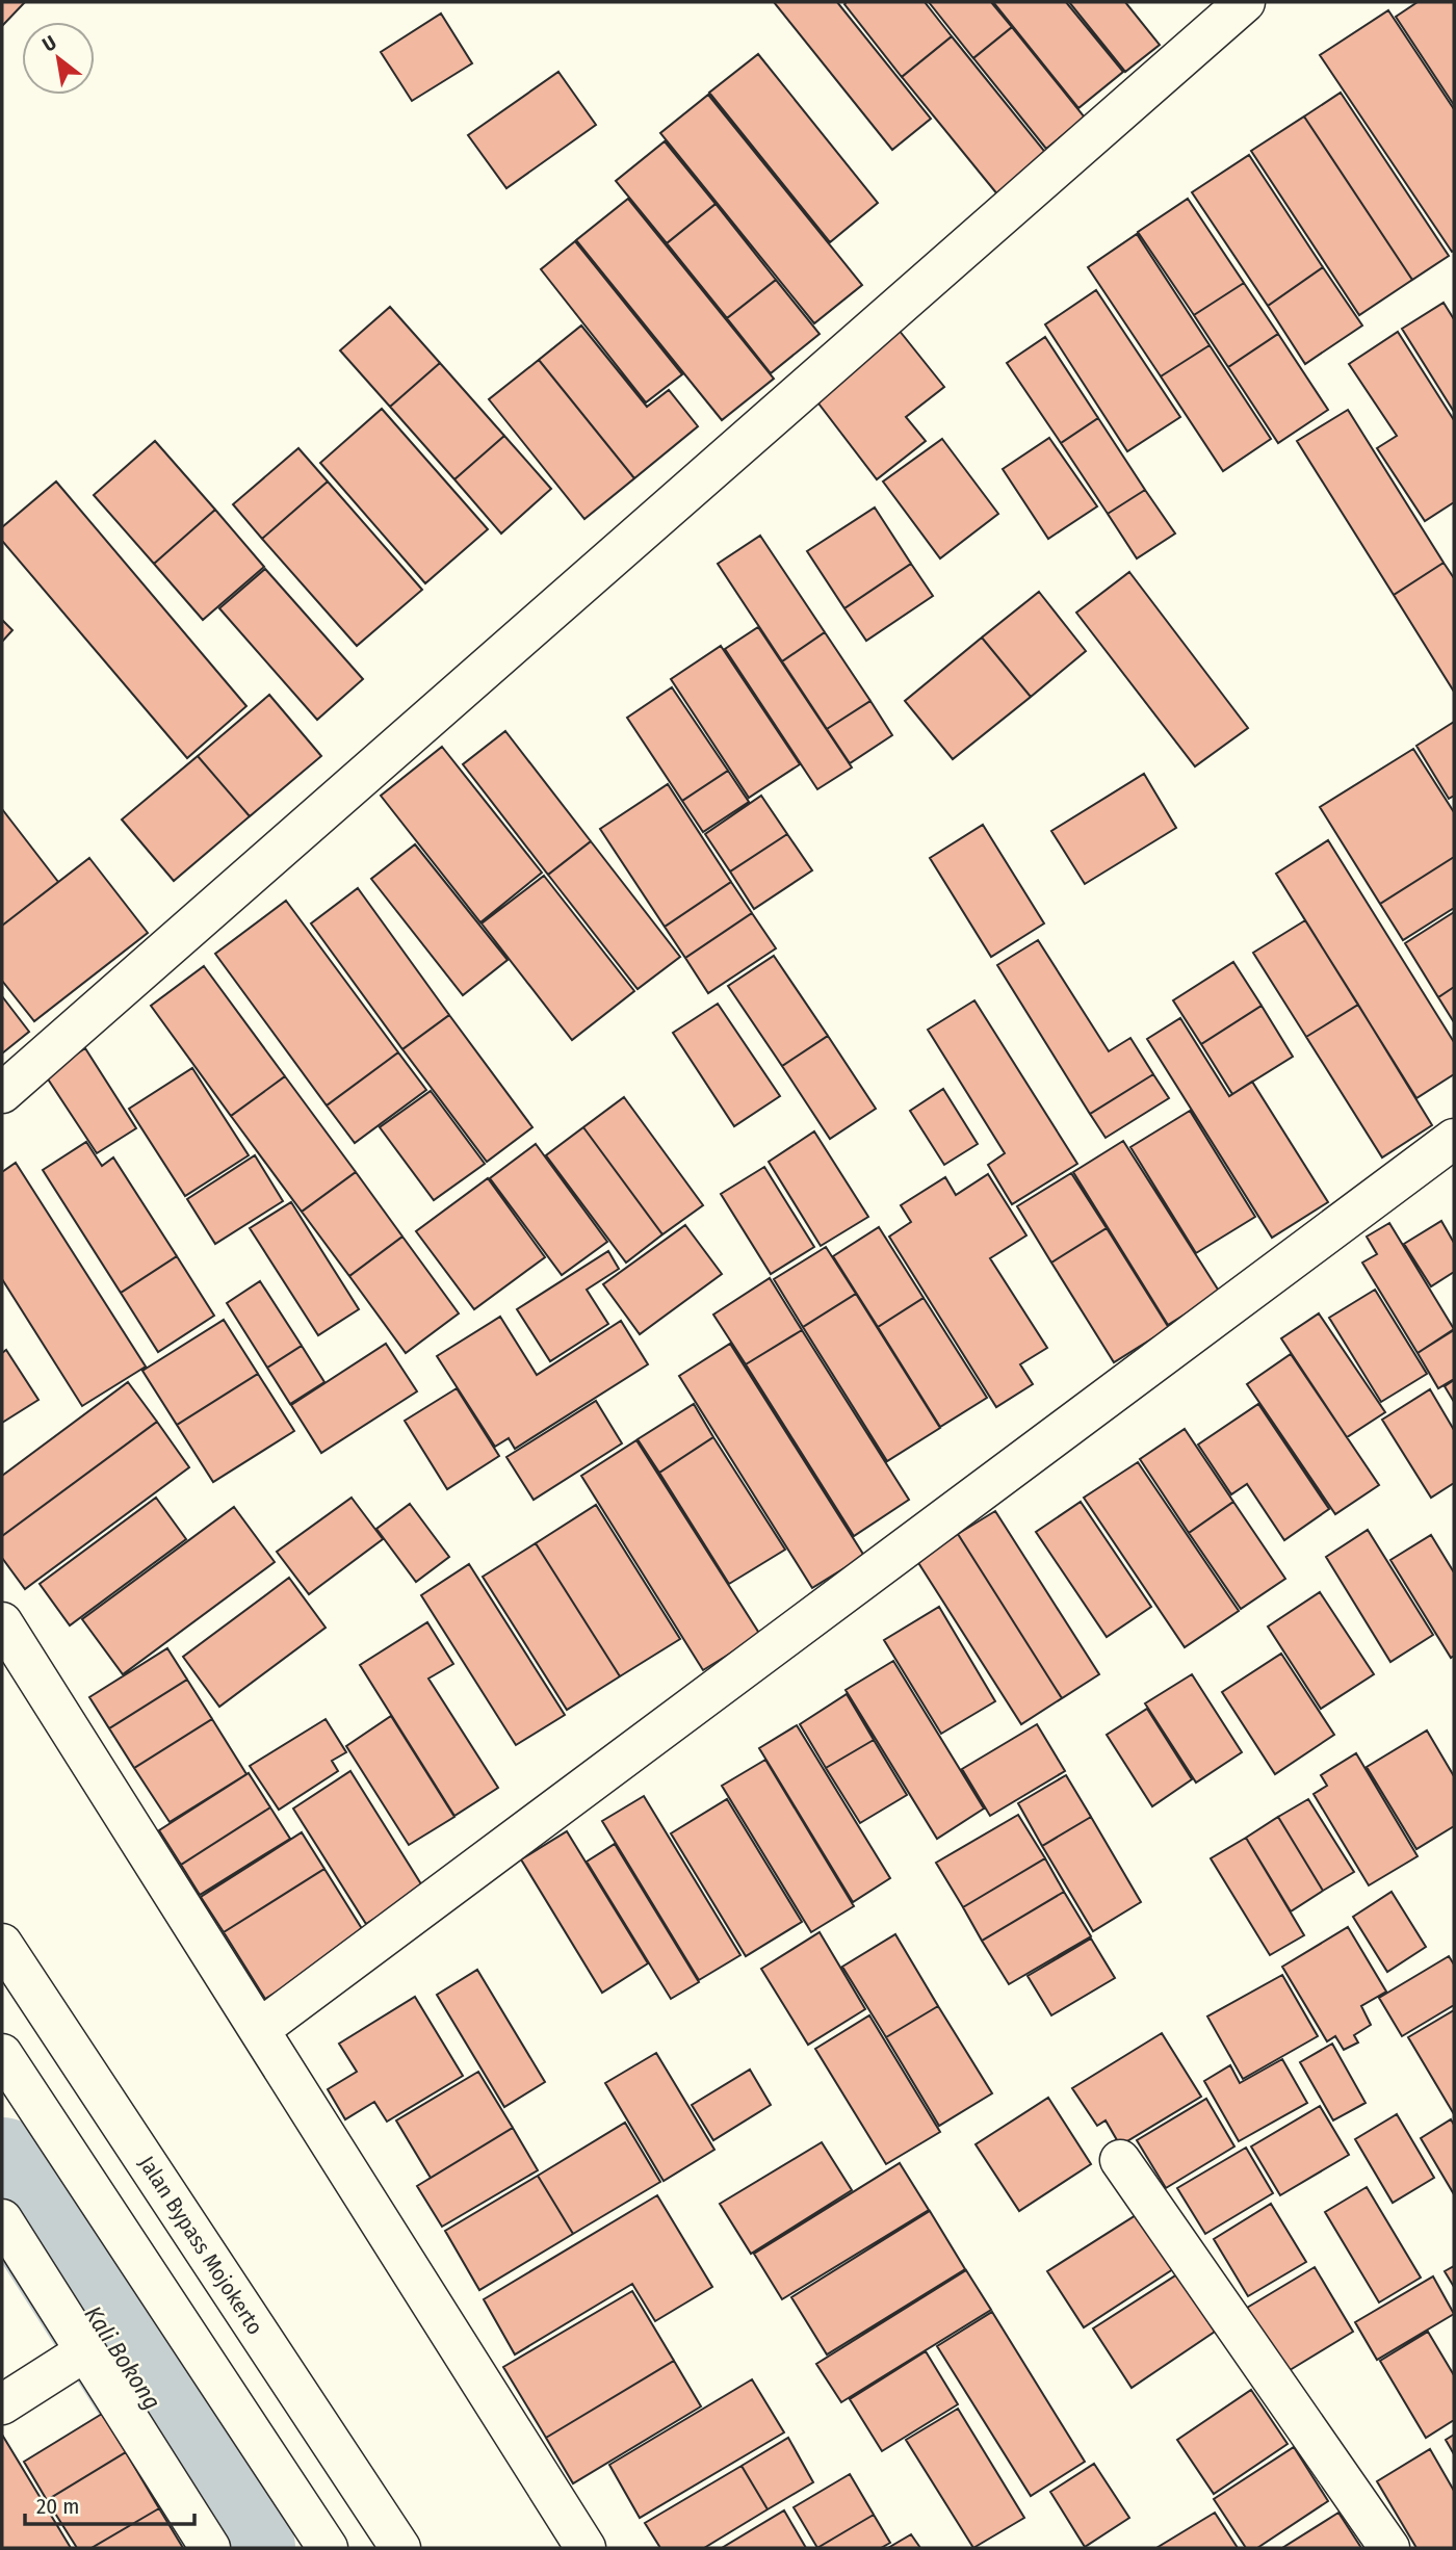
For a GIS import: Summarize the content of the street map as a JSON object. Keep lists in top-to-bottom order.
{
  "streets": {
    "main road": ["Jalan Bypass Mojokerto"]
  },
  "water": ["Kali Bokong"],
  "scale_bar": "20 m",
  "north": "top left"
}
